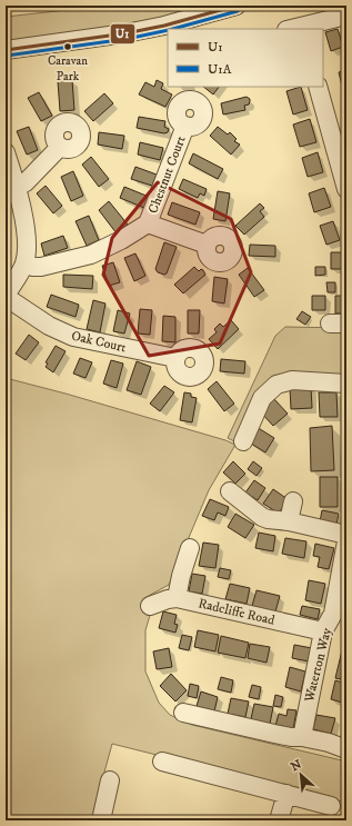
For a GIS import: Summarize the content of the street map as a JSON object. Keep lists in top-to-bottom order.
{
  "streets": {
    "street": [
      "Chestnut Court",
      "Oak Court",
      "Radcliffe Road",
      "Waterton Way"
    ]
  },
  "crossings": [
    ["Radcliffe Road", "Waterton Way"]
  ],
  "places": ["Caravan Park"],
  "lines": ["transit line U1", "transit line U1A"],
  "legend": ["U1", "U1A"],
  "north": "top left"
}
